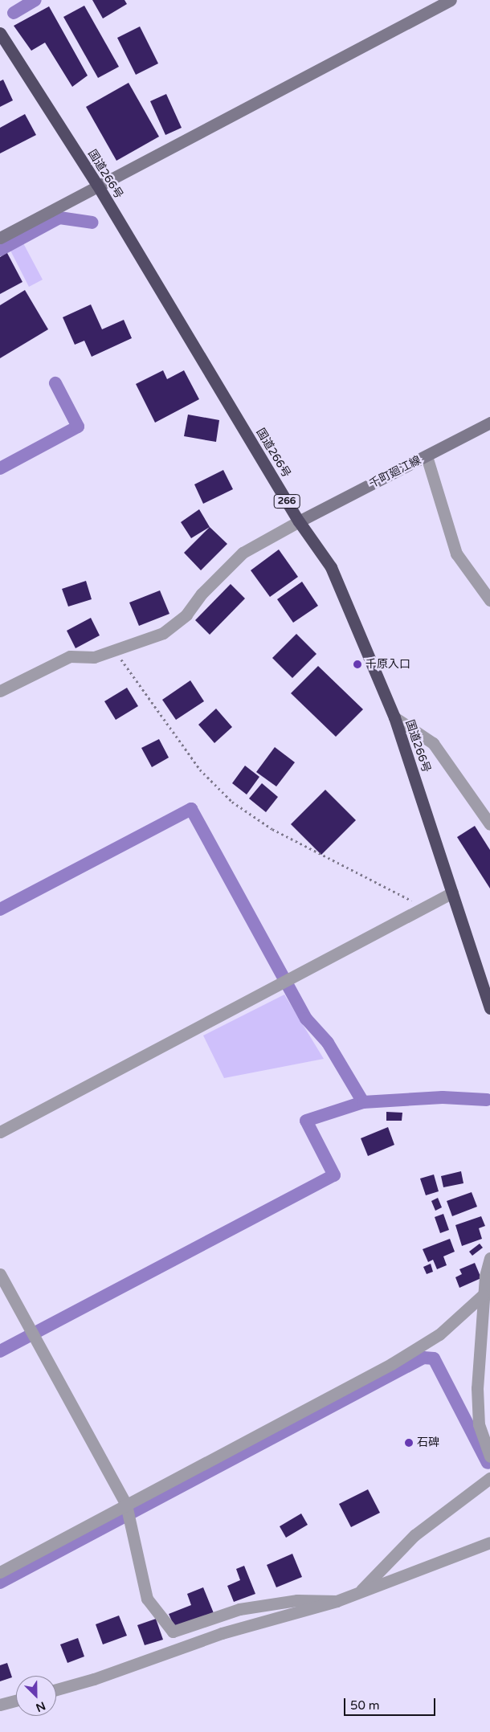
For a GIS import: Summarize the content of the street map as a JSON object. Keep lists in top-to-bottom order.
{
  "streets": {
    "highway": ["国道266号", "266"],
    "street": ["千町廻江線"]
  },
  "crossings": [
    ["国道266号", "千町廻江線"]
  ],
  "places": ["千原入口", "石碑"],
  "scale_bar": "50 m",
  "north": "bottom right"
}
